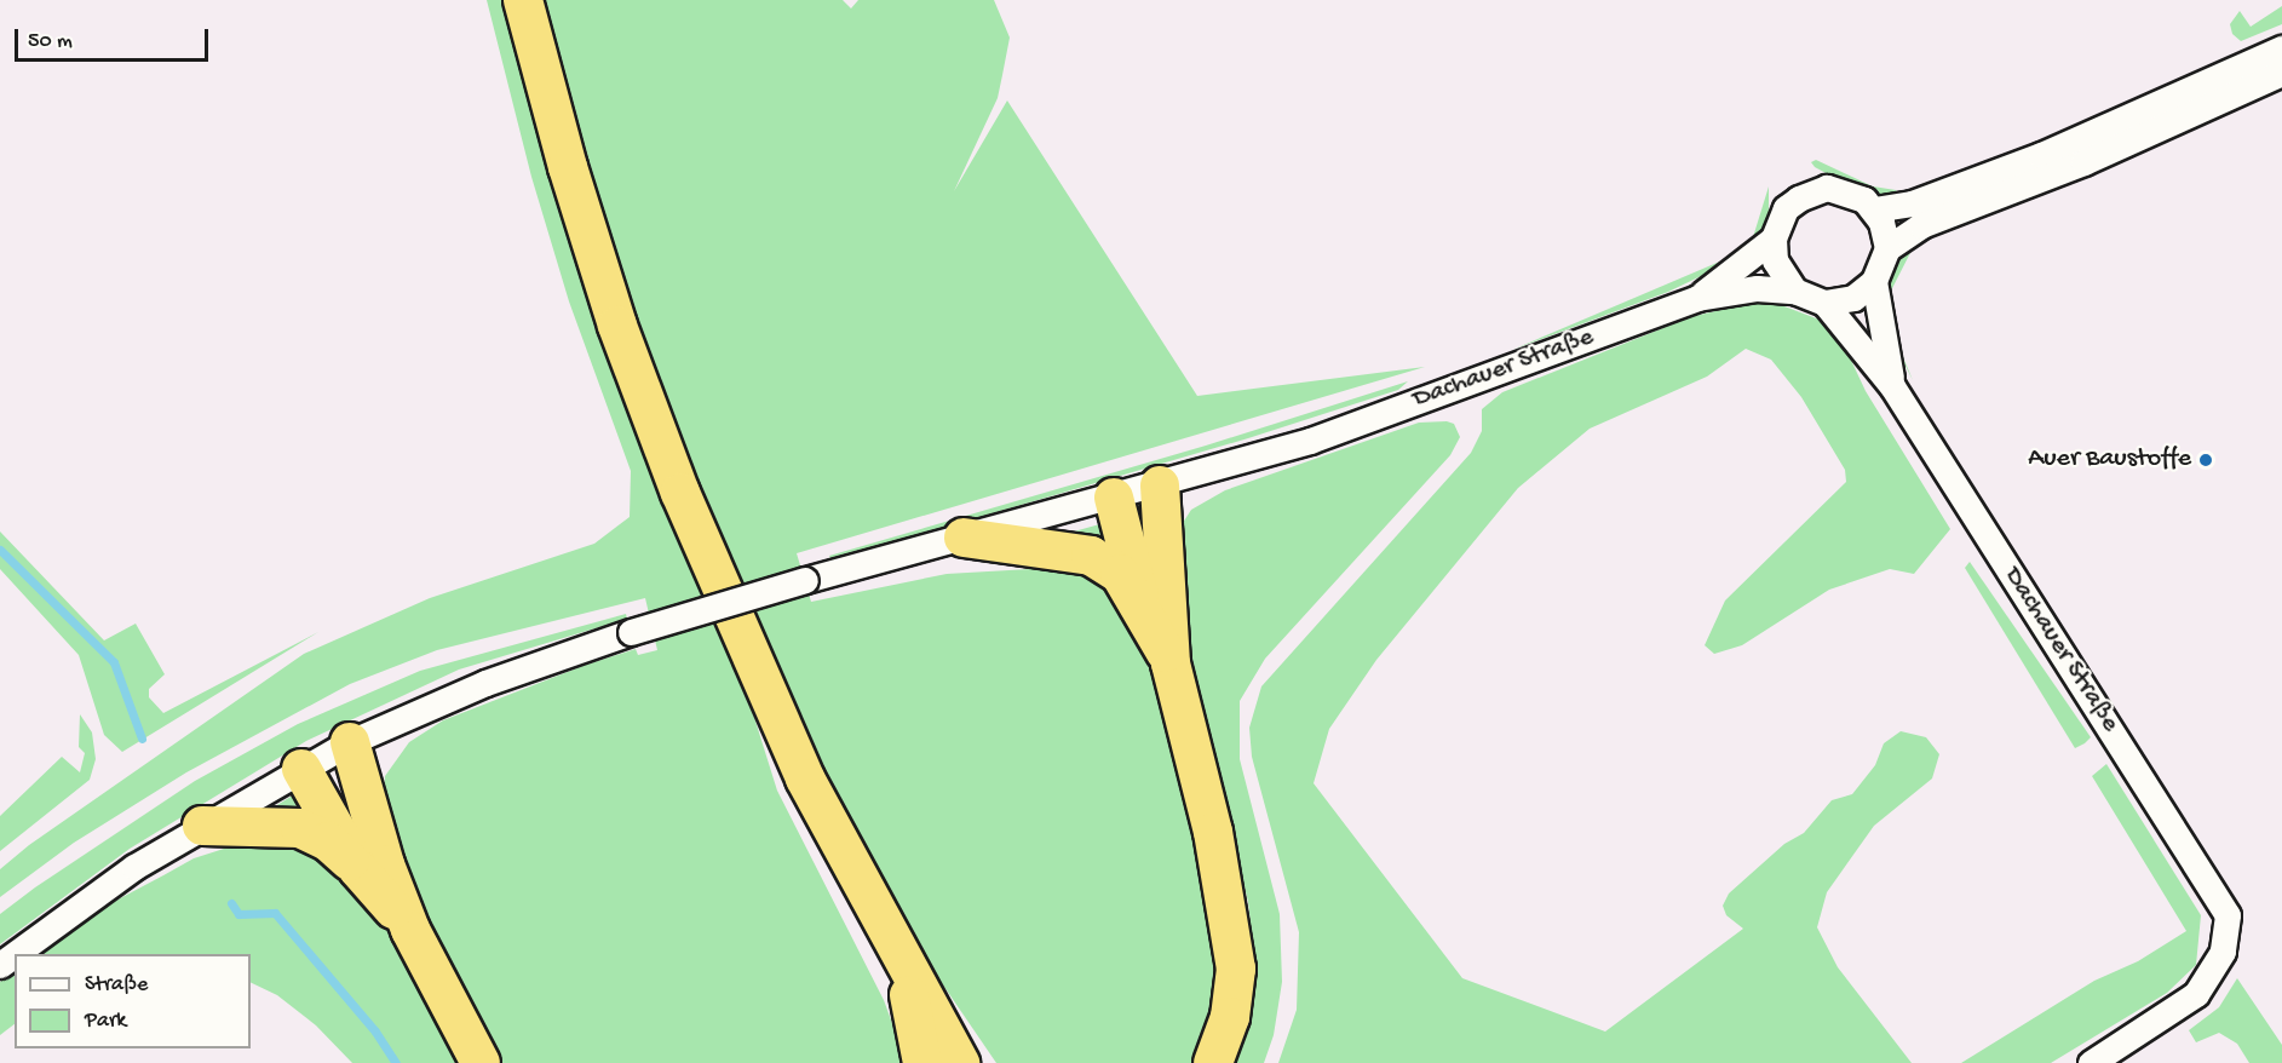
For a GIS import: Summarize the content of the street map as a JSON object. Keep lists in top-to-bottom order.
{
  "streets": {
    "street": ["Dachauer Straße"]
  },
  "places": ["Auer Baustoffe"],
  "legend": ["Straße", "Park"],
  "scale_bar": "50 m"
}
